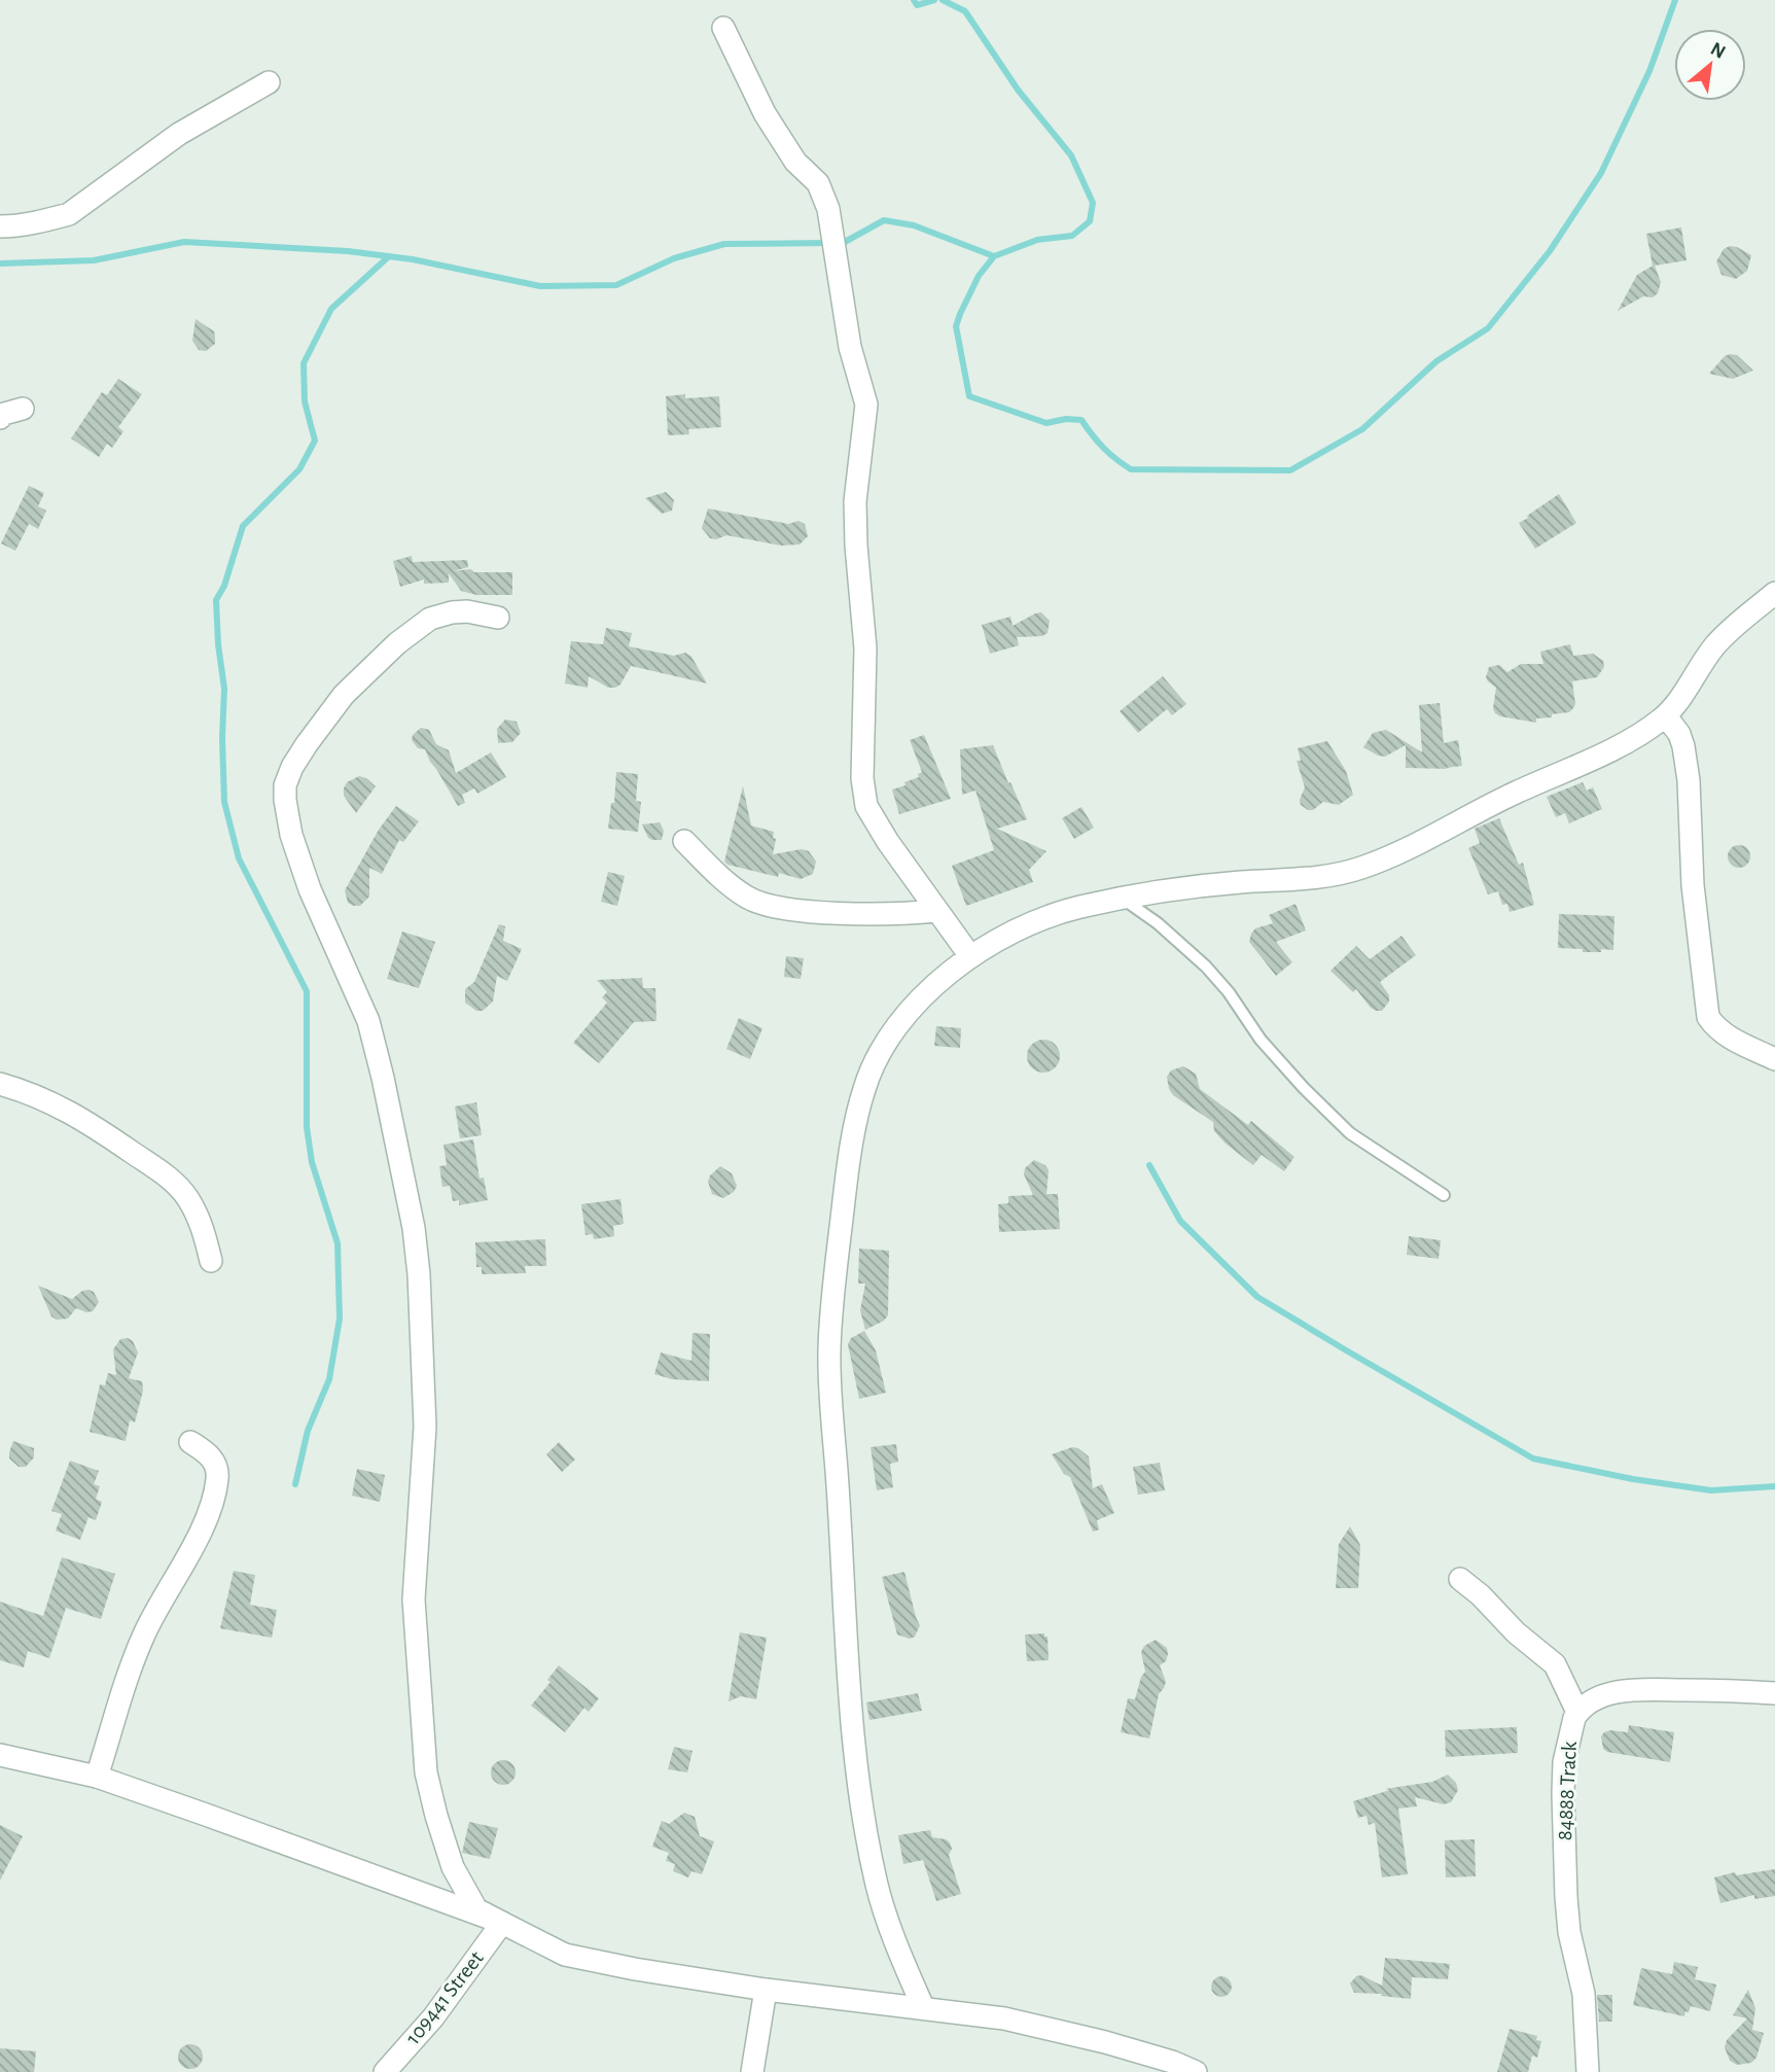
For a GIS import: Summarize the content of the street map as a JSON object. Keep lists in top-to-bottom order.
{
  "streets": {
    "street": ["84888 Track", "109441 Street"]
  },
  "north": "top right"
}
